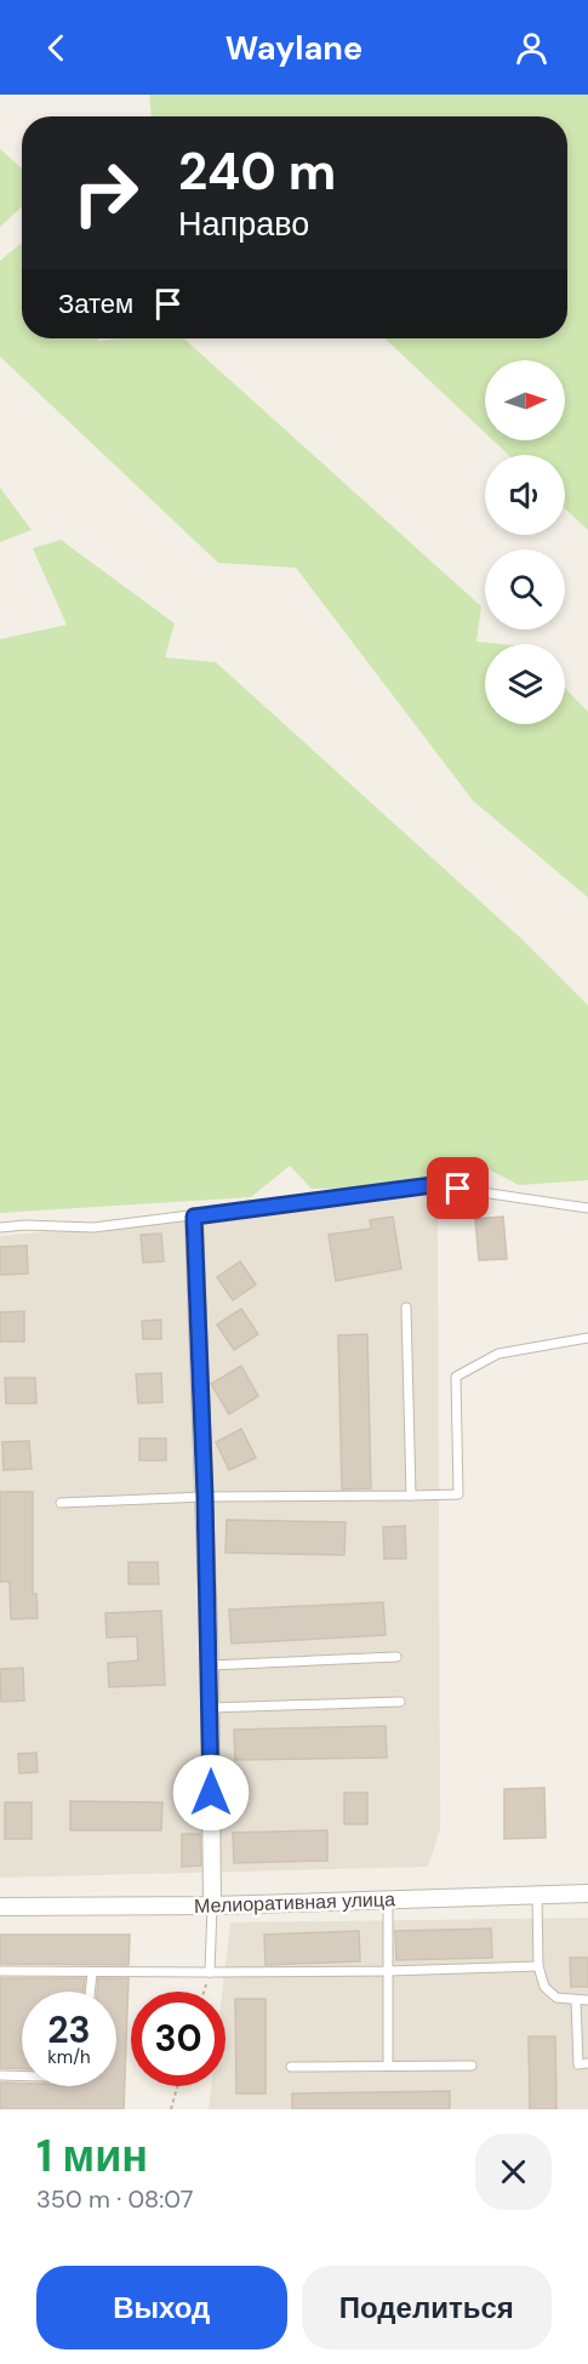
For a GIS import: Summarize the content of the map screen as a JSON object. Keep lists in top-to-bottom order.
{
  "streets": {
    "street": ["Мелиоративная улица"]
  },
  "north": "right",
  "page": {
    "header": "Waylane",
    "turn": ["240 m", "Направо"],
    "then": "Затем",
    "speed": "23 km/h",
    "limit": "30",
    "heading": ["1 мин", "350 m · 08:07"],
    "buttons": ["Выход", "Поделиться"]
  }
}
